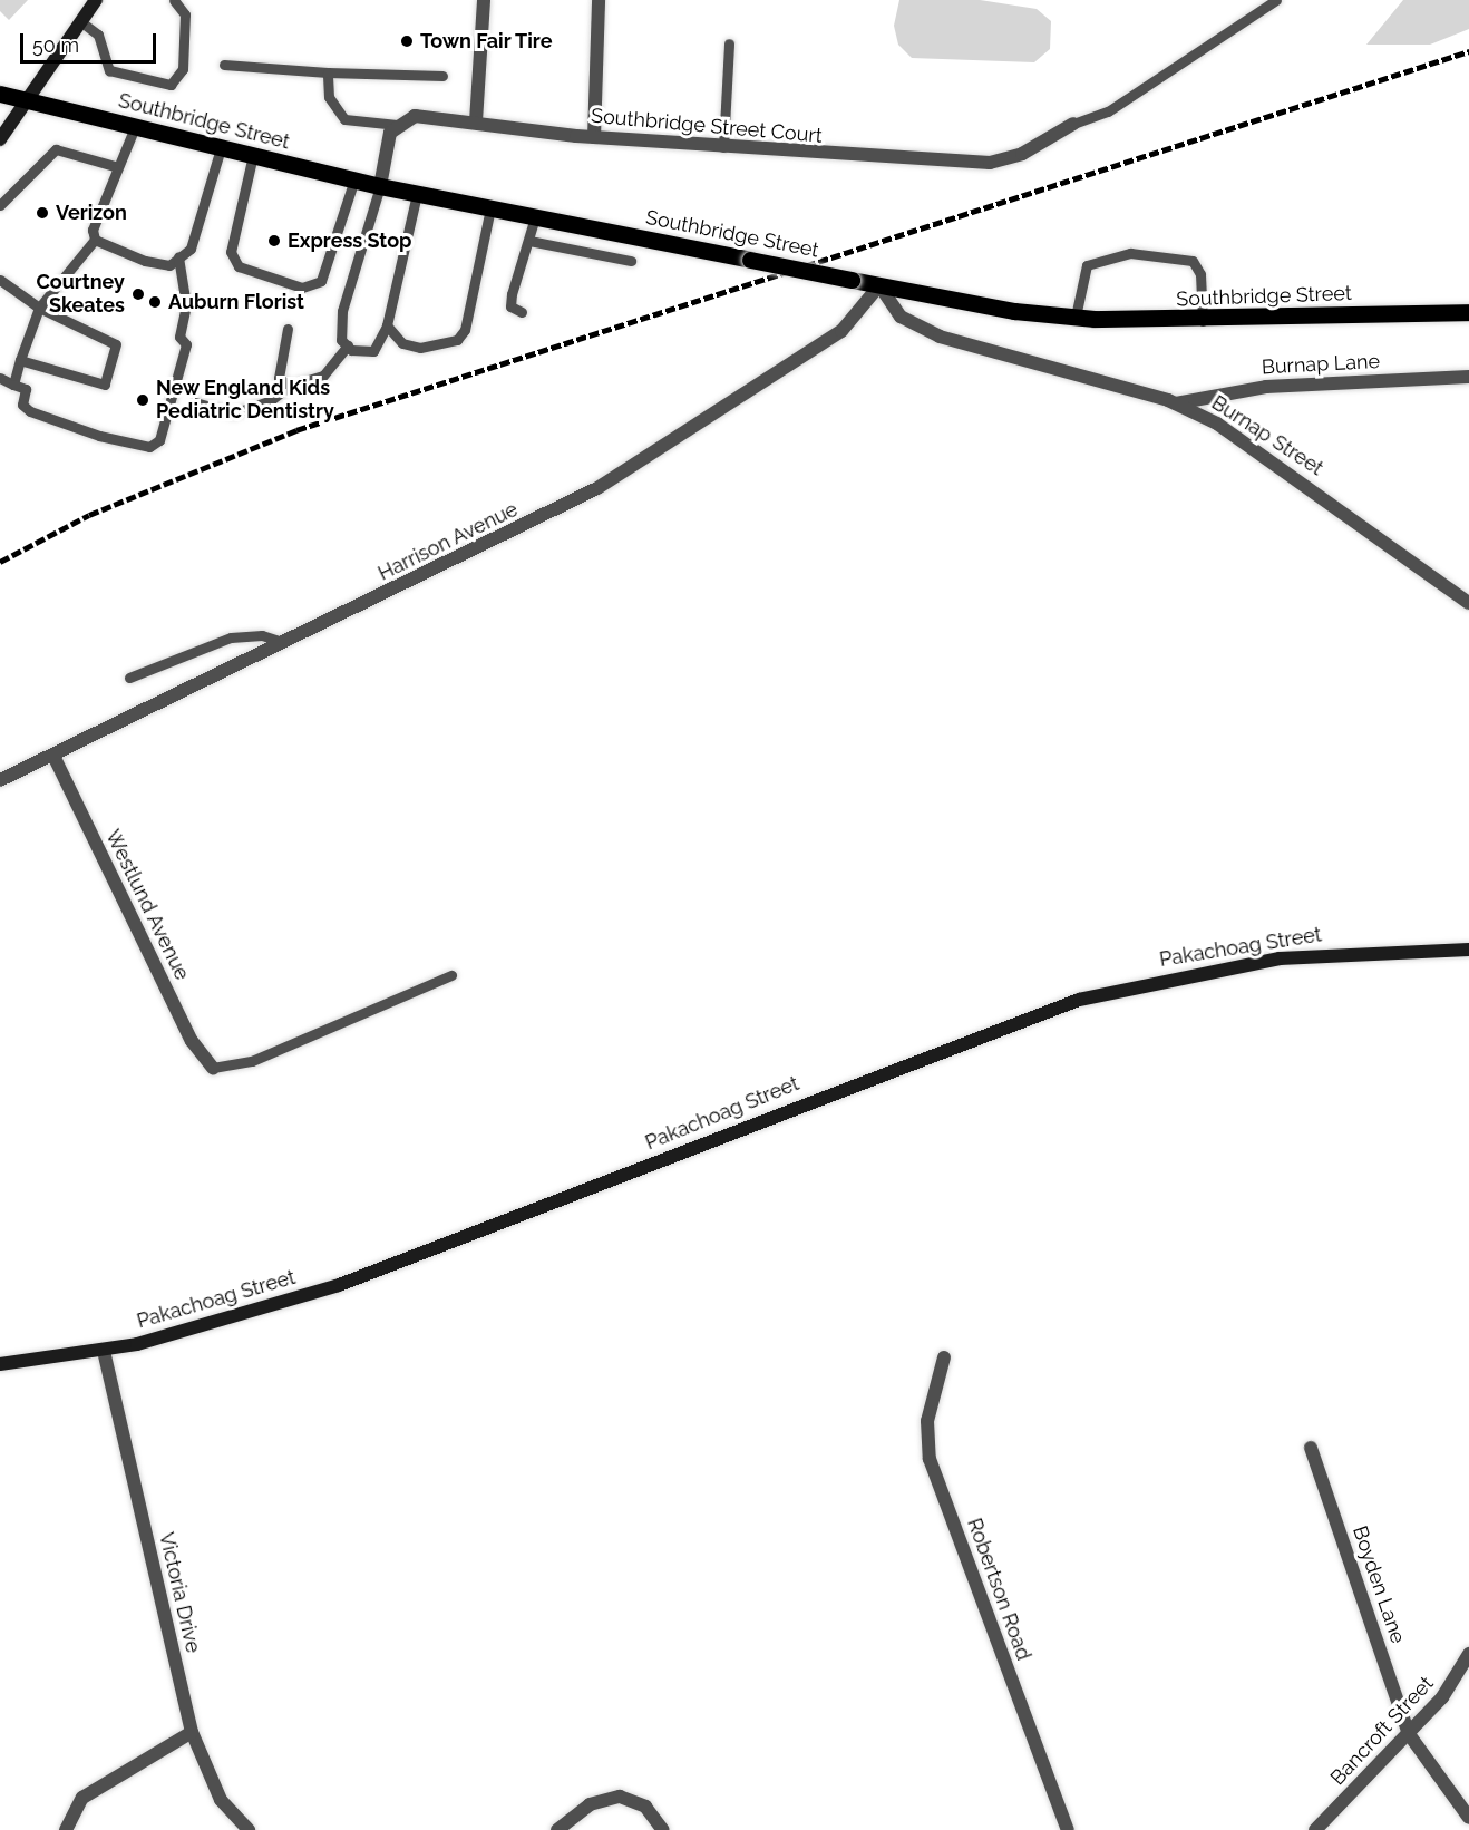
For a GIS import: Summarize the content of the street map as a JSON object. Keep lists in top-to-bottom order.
{
  "streets": {
    "main road": ["Southbridge Street"],
    "street": [
      "Southbridge Street Court",
      "Burnap Lane",
      "Burnap Street",
      "Harrison Avenue",
      "Westlund Avenue",
      "Pakachoag Street",
      "Boyden Lane",
      "Robertson Road",
      "Victoria Drive",
      "Bancroft Street"
    ]
  },
  "crossings": [
    ["Southbridge Street", "Burnap Street"],
    ["Southbridge Street", "Harrison Avenue"],
    ["Burnap Lane", "Burnap Street"],
    ["Burnap Street", "Harrison Avenue"],
    ["Harrison Avenue", "Westlund Avenue"],
    ["Pakachoag Street", "Victoria Drive"],
    ["Boyden Lane", "Bancroft Street"]
  ],
  "places": [
    "Town Fair Tire",
    "Verizon",
    "Express Stop",
    "Courtney Skeates",
    "Auburn Florist",
    "New England Kids Pediatric Dentistry"
  ],
  "scale_bar": "50 m"
}
